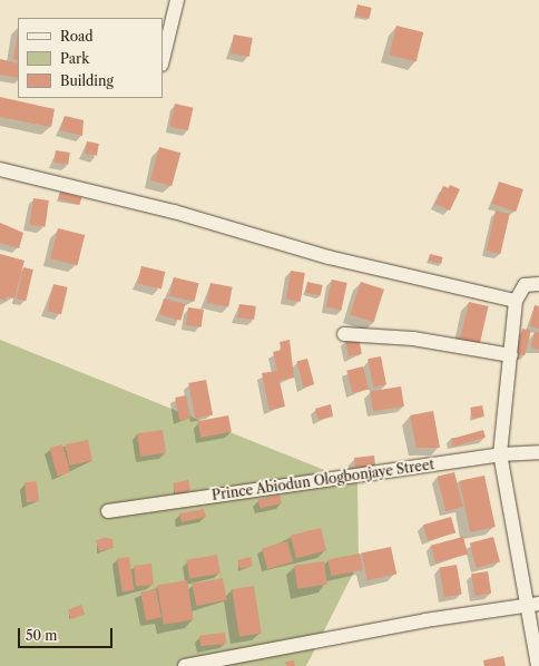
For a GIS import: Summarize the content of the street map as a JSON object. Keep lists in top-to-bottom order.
{
  "streets": {
    "street": ["Prince Abiodun Ologbonjaye Street"]
  },
  "legend": ["Road", "Park", "Building"],
  "scale_bar": "50 m"
}
